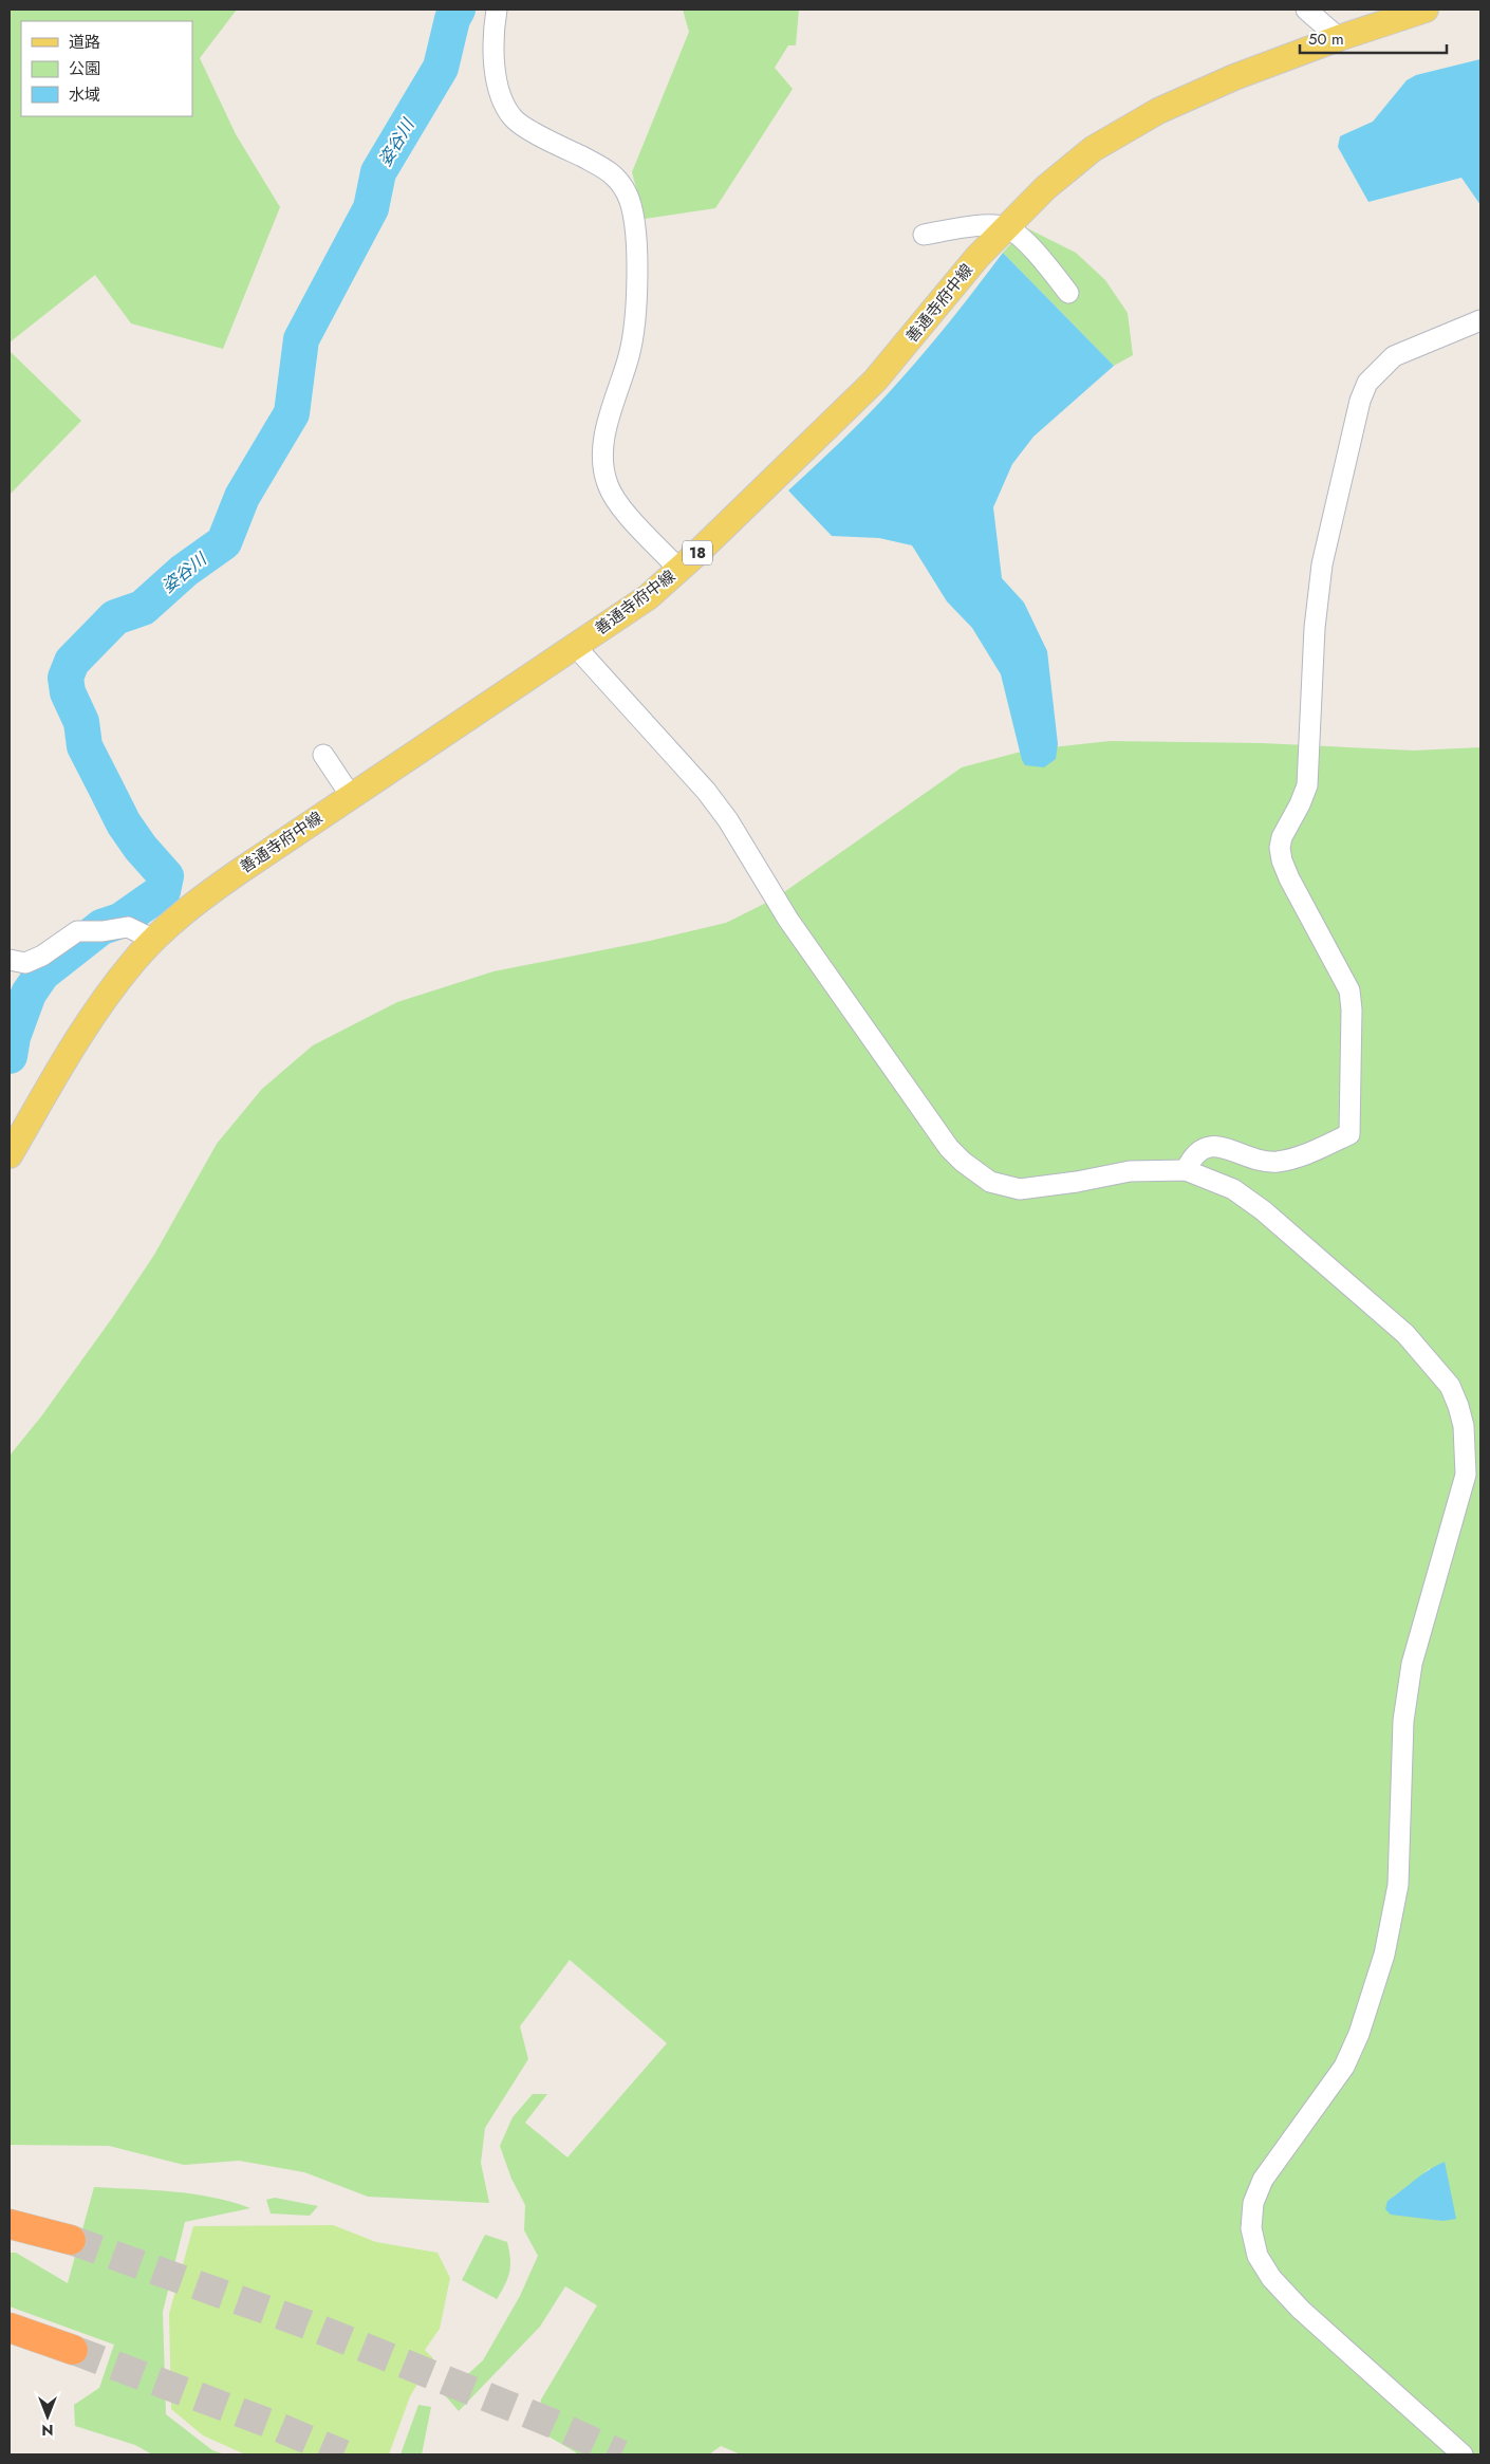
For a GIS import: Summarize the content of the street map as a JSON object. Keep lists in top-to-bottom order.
{
  "streets": {
    "main road": ["善通寺府中線", "18"]
  },
  "water": ["姿谷川"],
  "legend": ["道路", "公園", "水域"],
  "scale_bar": "50 m",
  "north": "bottom"
}
